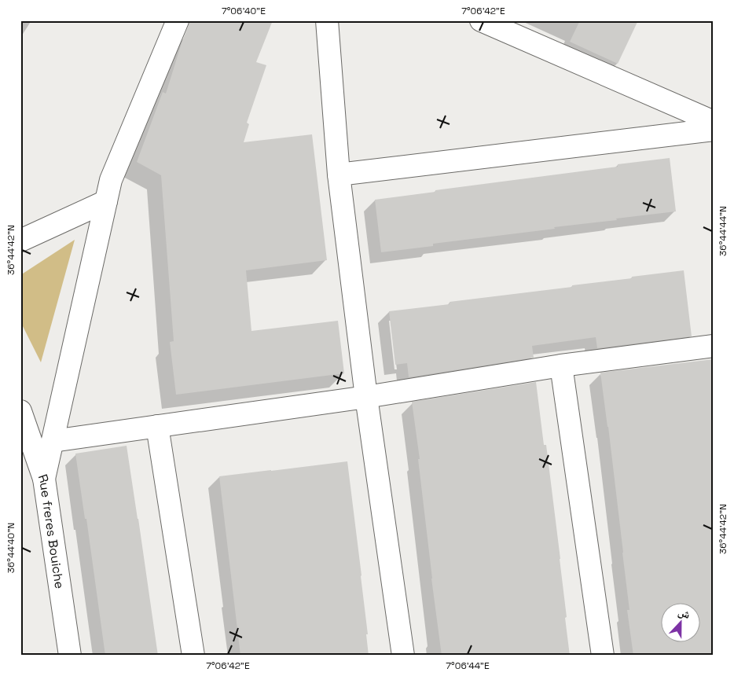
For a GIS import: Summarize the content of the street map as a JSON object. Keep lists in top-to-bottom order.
{
  "streets": {
    "street": ["Rue freres Bouiche"]
  },
  "north": "top",
  "coordinates": [
    "7°06'40\"E",
    "7°06'42\"E",
    "36°44'44\"N",
    "36°44'42\"N",
    "36°44'40\"N",
    "7°06'44\"E"
  ]
}
